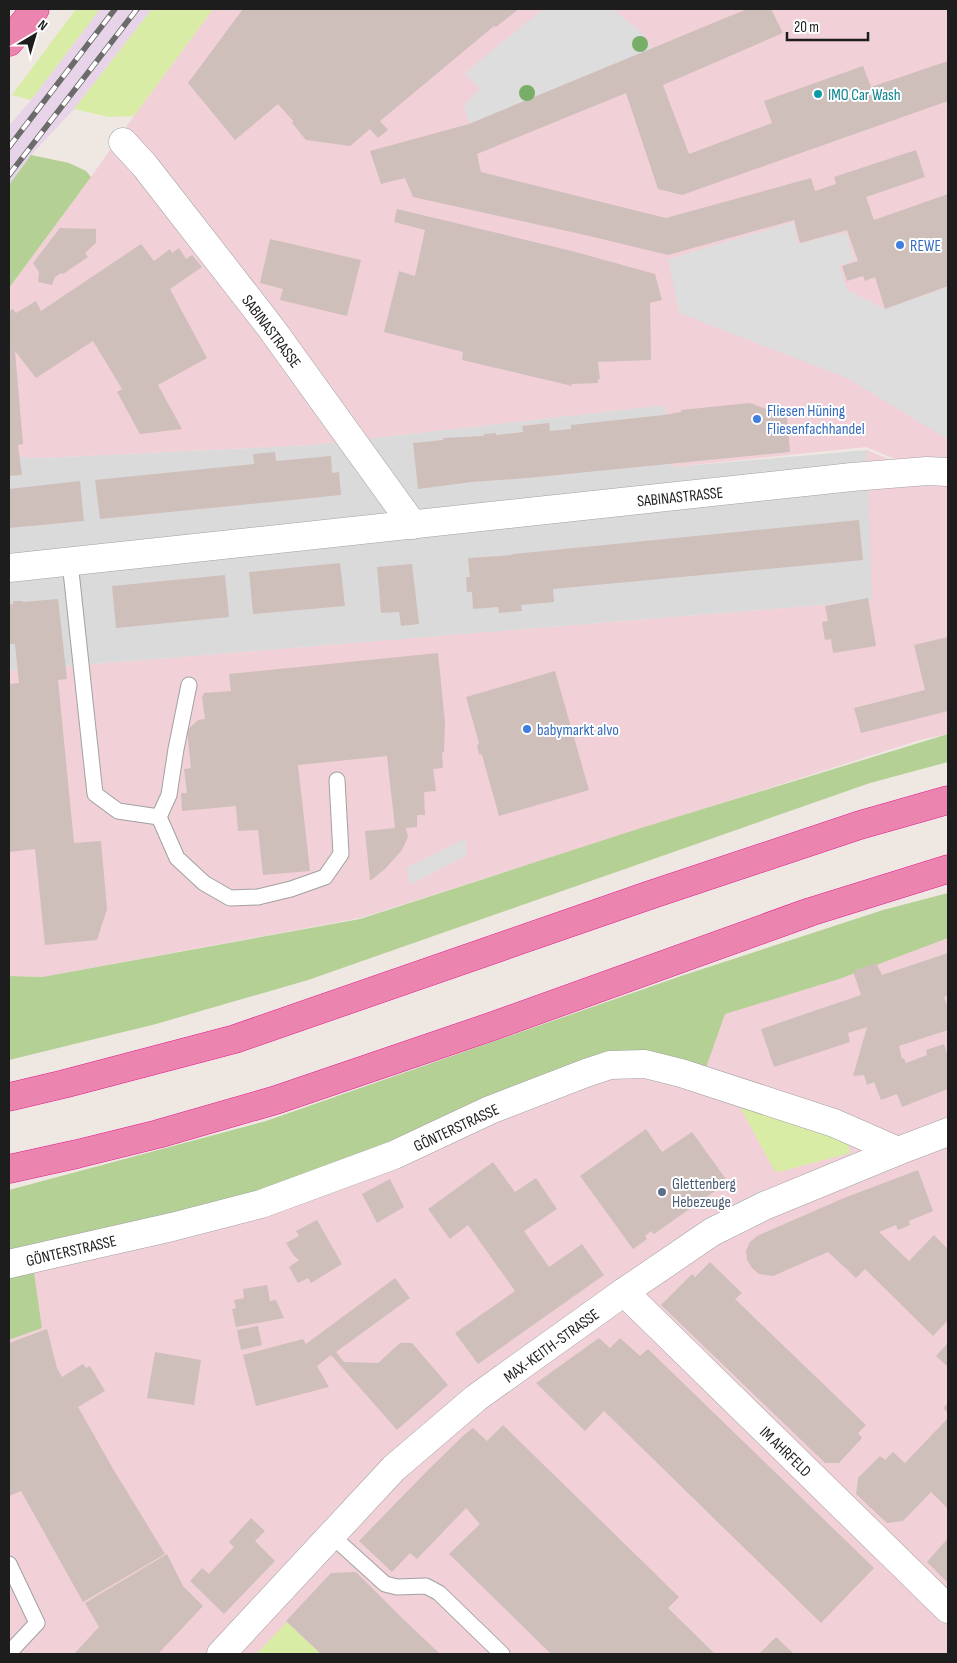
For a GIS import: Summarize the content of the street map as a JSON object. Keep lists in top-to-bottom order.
{
  "streets": {
    "street": [
      "SABINASTRASSE",
      "GÖNTERSTRASSE",
      "MAX-KEITH-STRASSE",
      "IM AHRFELD"
    ]
  },
  "crossings": [
    ["GÖNTERSTRASSE", "MAX-KEITH-STRASSE"],
    ["MAX-KEITH-STRASSE", "IM AHRFELD"]
  ],
  "places": [
    "IMO Car Wash",
    "REWE",
    "Fliesen Hüning Fliesenfachhandel",
    "babymarkt alvo",
    "Glettenberg Hebezeuge"
  ],
  "scale_bar": "20 m",
  "north": "top right"
}
